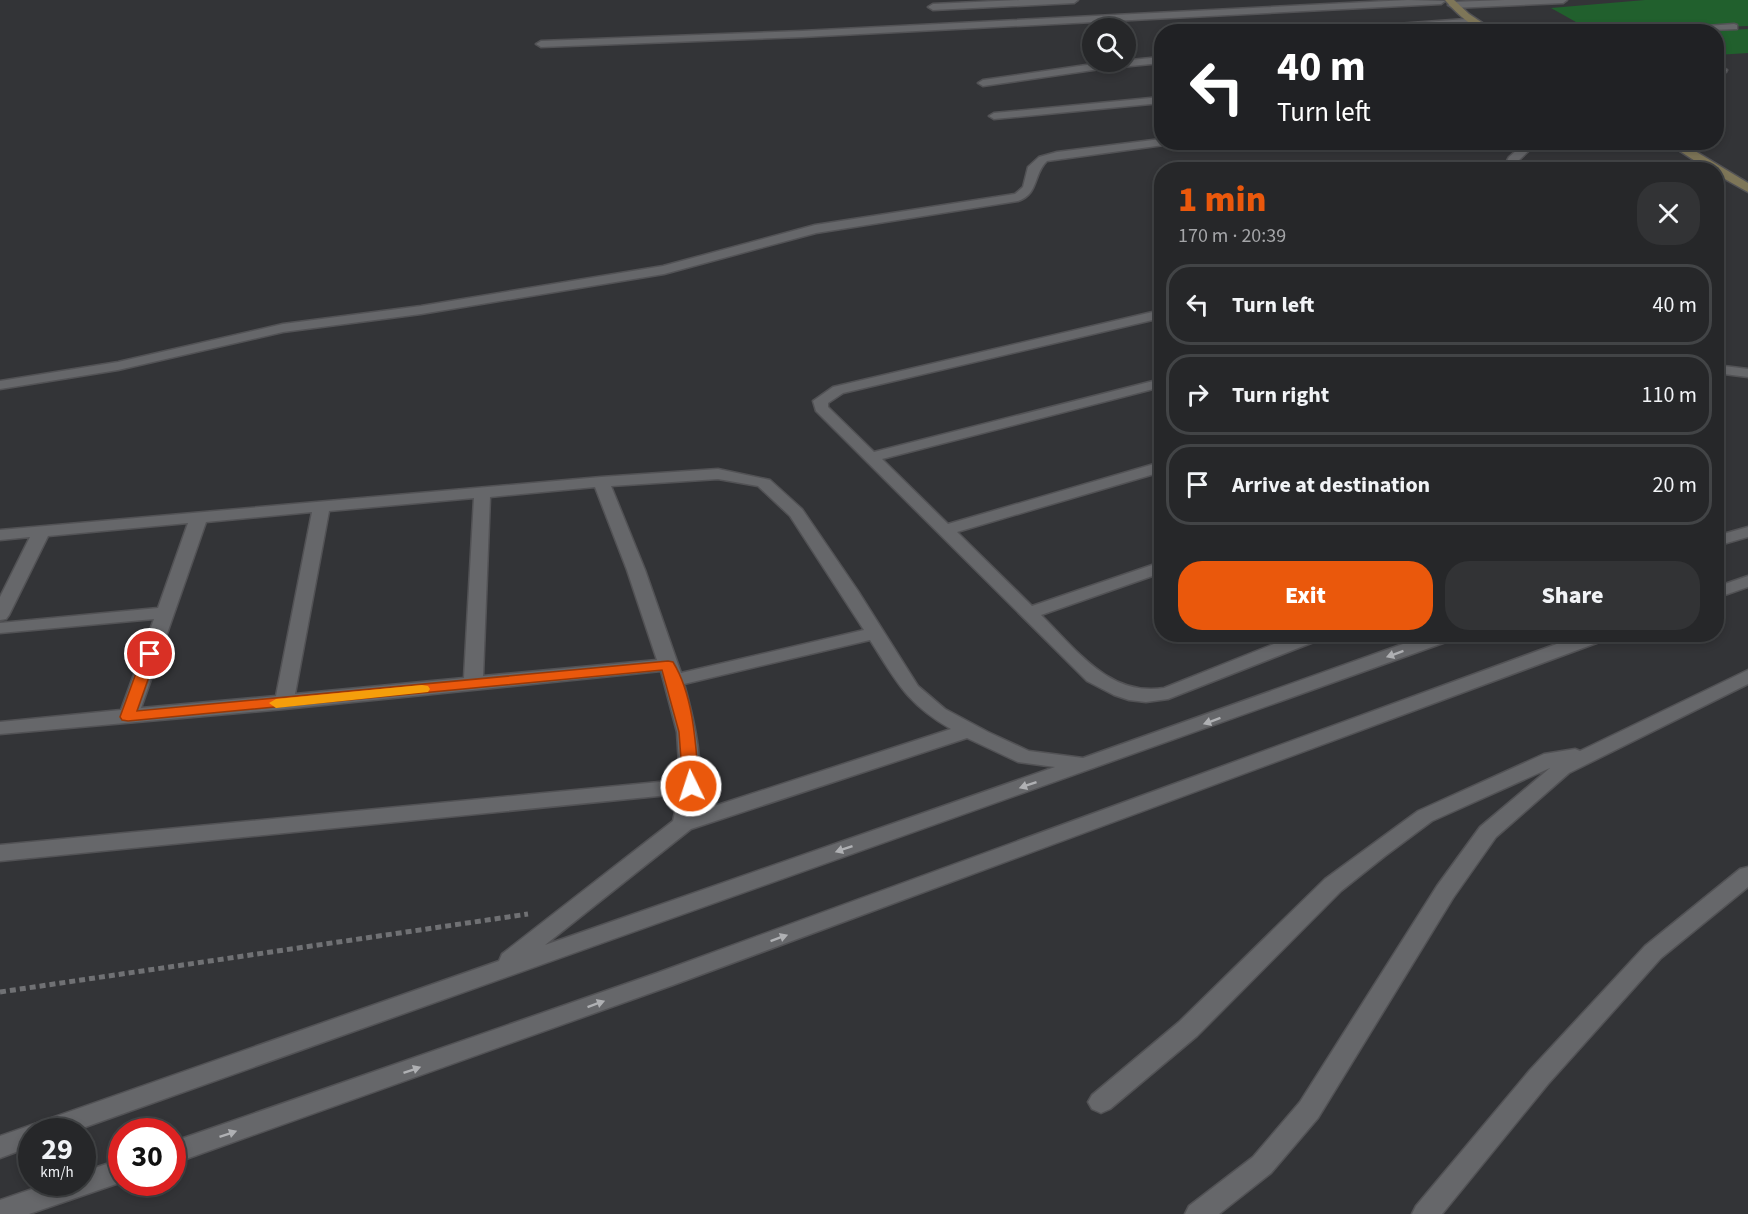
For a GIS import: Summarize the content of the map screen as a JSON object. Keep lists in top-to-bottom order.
{
  "page": {
    "turn": ["40 m", "Turn left"],
    "heading": ["1 min", "170 m · 20:39"],
    "list": [
      {
        "name": "Turn left",
        "value": "40 m"
      },
      {
        "name": "Turn right",
        "value": "110 m"
      },
      {
        "name": "Arrive at destination",
        "value": "20 m"
      }
    ],
    "buttons": ["Exit", "Share"],
    "speed": "29 km/h",
    "limit": "30"
  }
}
